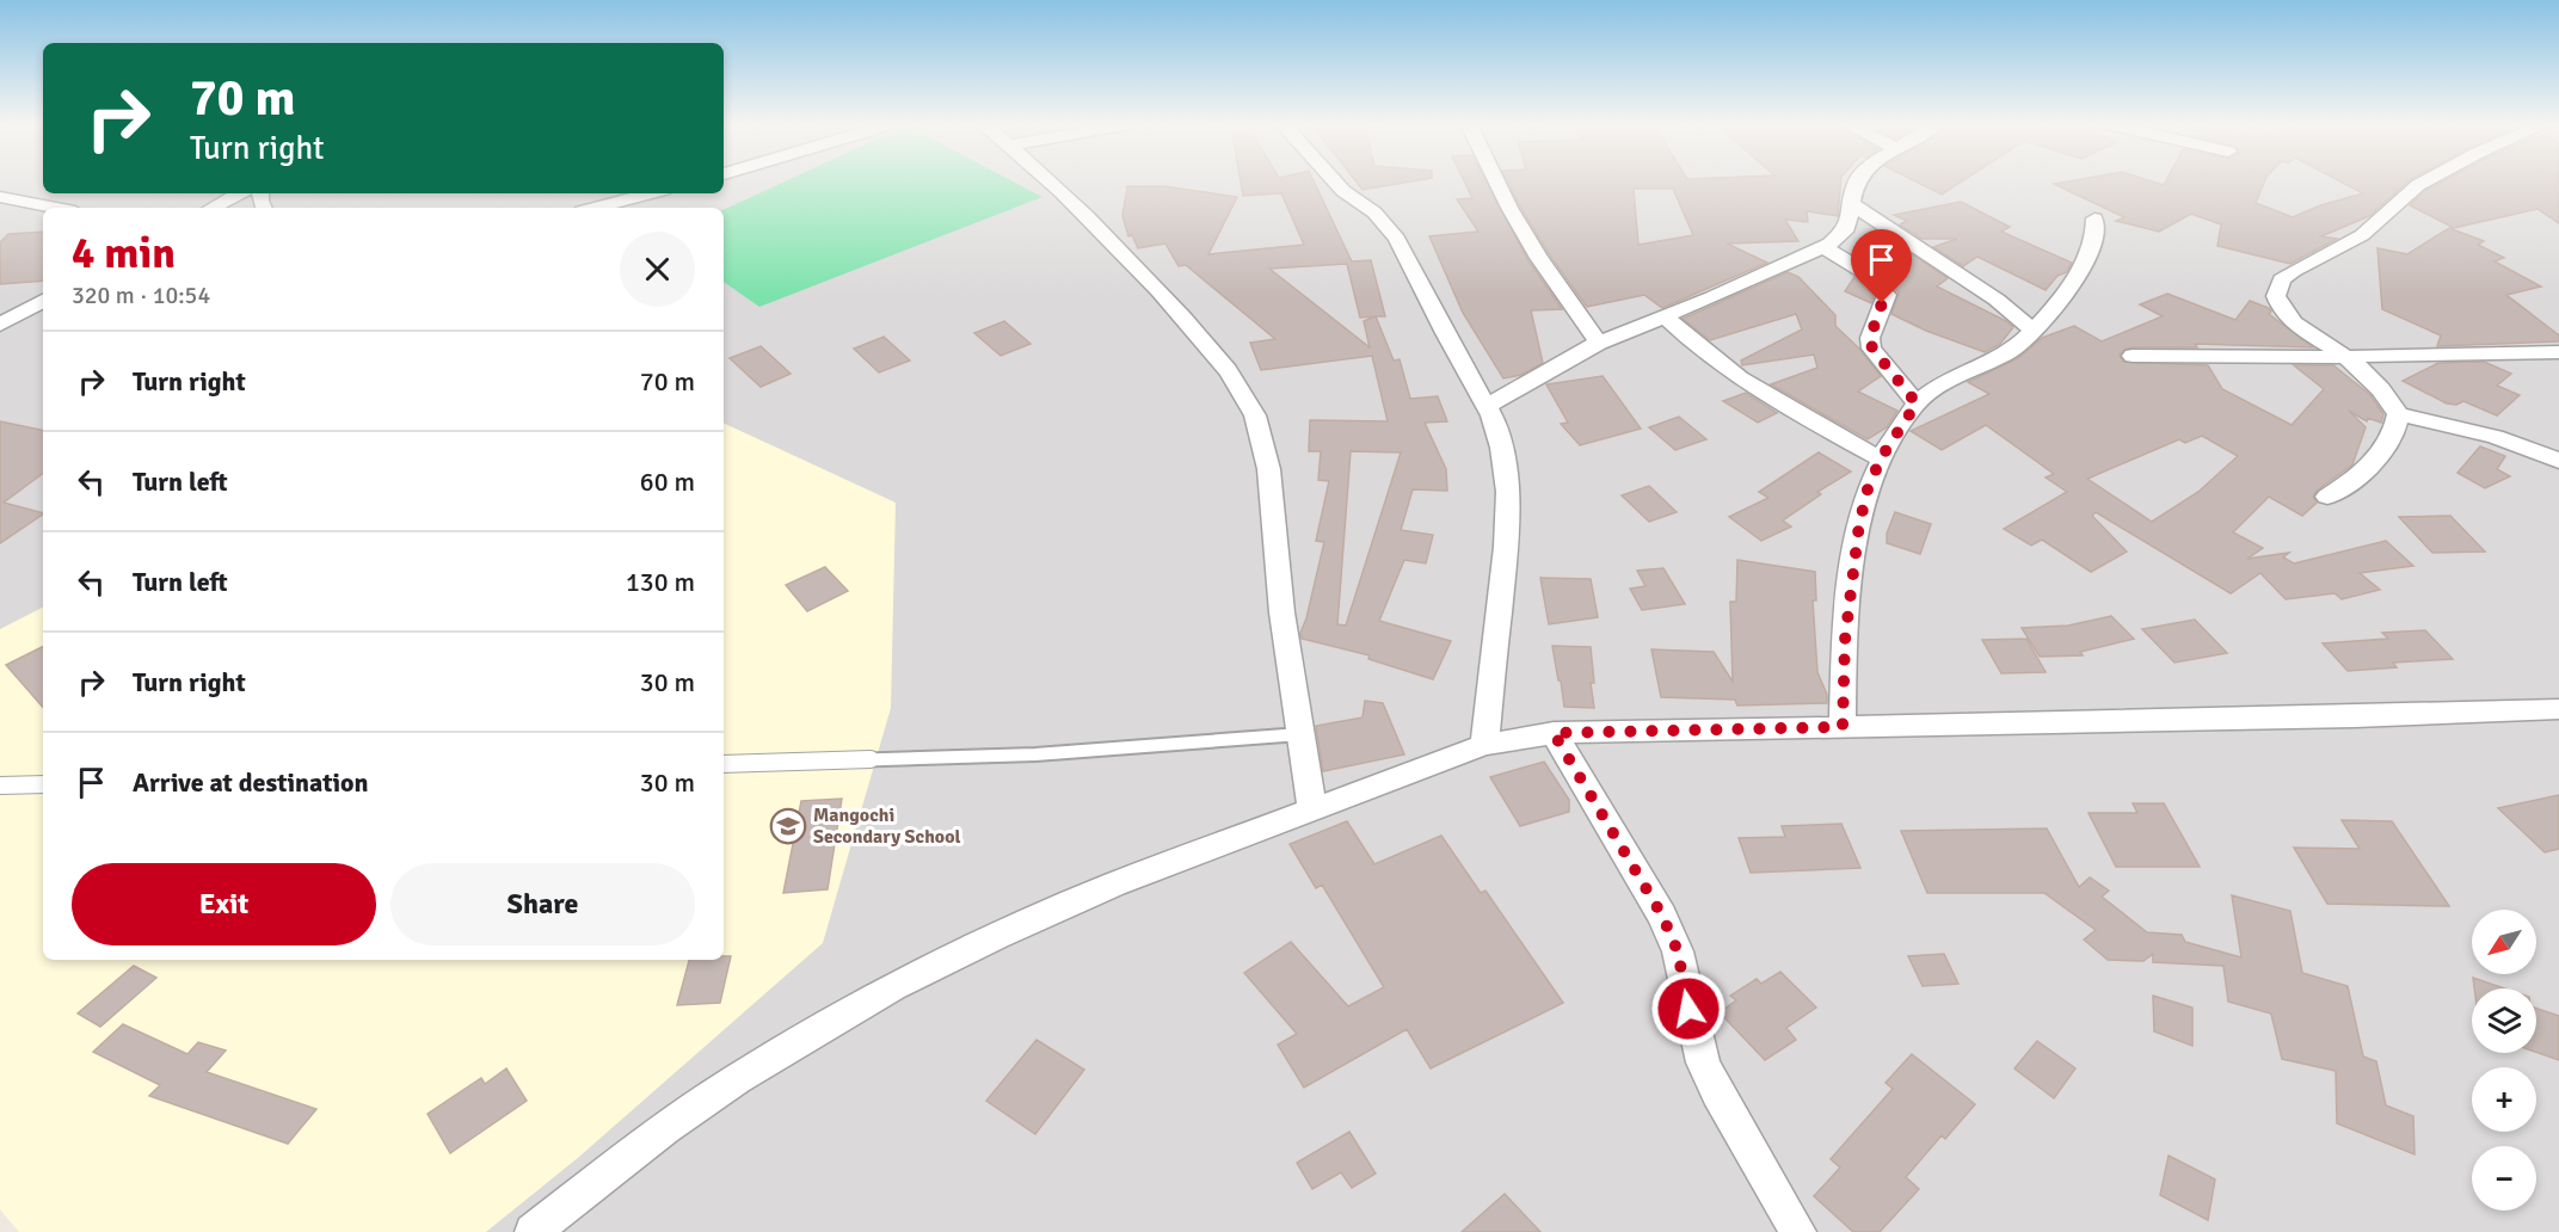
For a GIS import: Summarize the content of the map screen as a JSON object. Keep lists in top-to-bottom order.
{
  "places": {
    "school or university": ["Mangochi Secondary School"]
  },
  "north": "bottom left",
  "page": {
    "turn": ["70 m", "Turn right"],
    "heading": ["4 min", "320 m · 10:54"],
    "list": [
      {
        "name": "Turn right",
        "value": "70 m"
      },
      {
        "name": "Turn left",
        "value": "60 m"
      },
      {
        "name": "Turn left",
        "value": "130 m"
      },
      {
        "name": "Turn right",
        "value": "30 m"
      },
      {
        "name": "Arrive at destination",
        "value": "30 m"
      }
    ],
    "buttons": ["Exit", "Share"],
    "map_buttons": ["+", "−"]
  }
}
